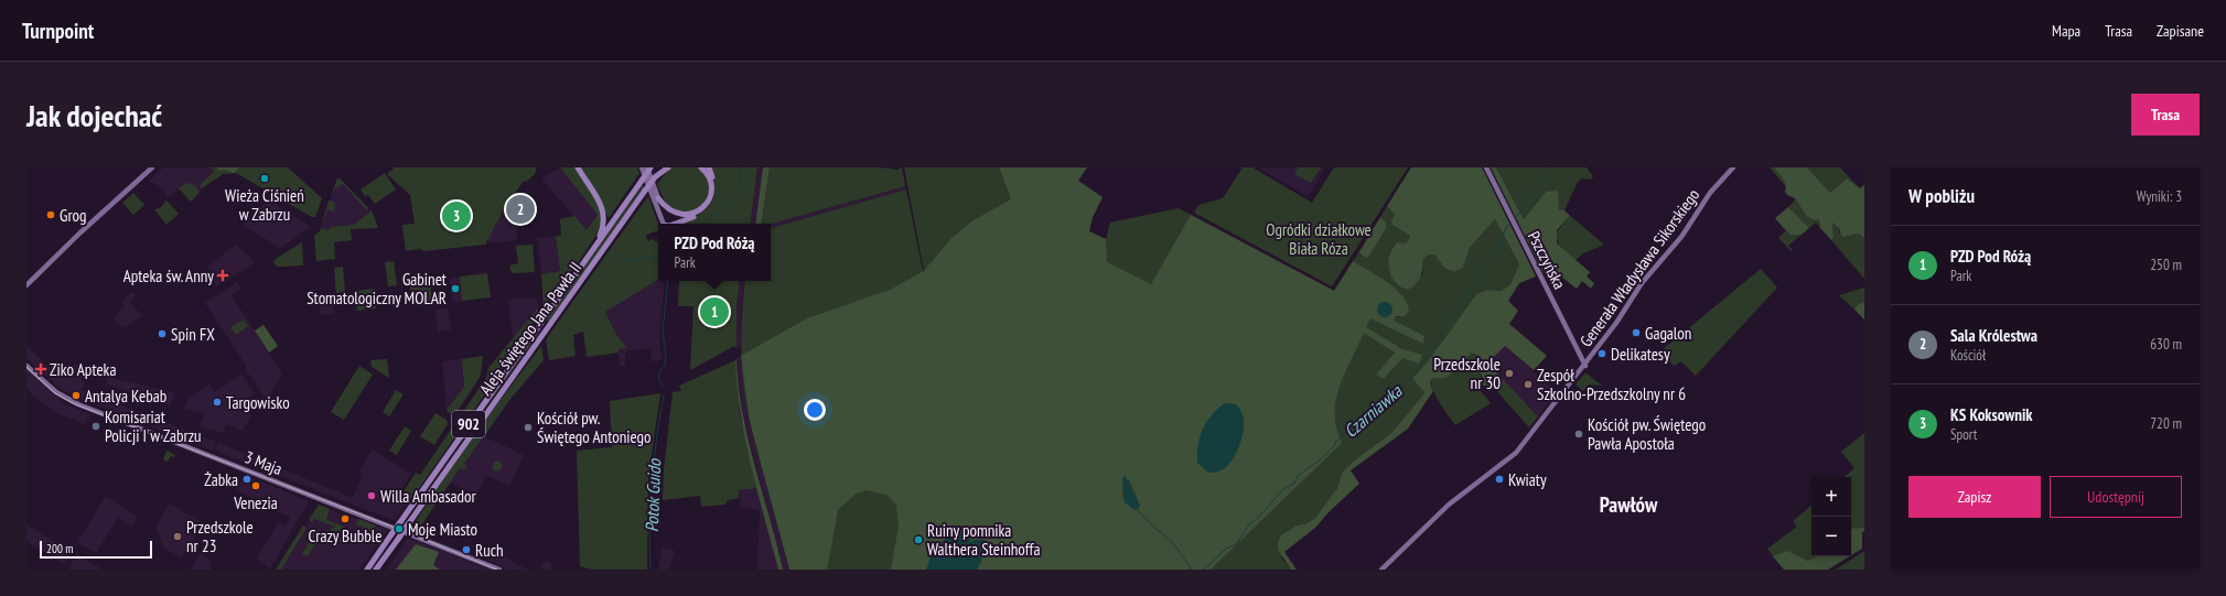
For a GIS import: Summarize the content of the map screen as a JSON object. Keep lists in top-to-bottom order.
{
  "streets": {
    "main road": ["Aleja świętego Jana Pawła II", "902"],
    "street": ["Pszczyńska", "Generała Władysława Sikorskiego", "3 Maja"]
  },
  "crossings": [
    ["Pszczyńska", "Generała Władysława Sikorskiego"]
  ],
  "districts": ["Pawłów"],
  "water": ["Czarniawka", "Potok Guido"],
  "parks": ["Ogródki działkowe Biała Róza"],
  "places": {
    "other": [
      "Wieża Ciśnień w Zabrzu",
      "Grog",
      "Gabinet Stomatologiczny MOLAR",
      "Gagalon",
      "Spin FX",
      "Delikatesy",
      "Przedszkole nr 30",
      "Zespół Szkolno-Przedszkolny nr 6",
      "Antalya Kebab",
      "Targowisko",
      "Komisariat Policji I w Zabrzu",
      "Kościół pw. Świętego Antoniego",
      "Kościół pw. Świętego Pawła Apostoła",
      "Żabka",
      "Kwiaty",
      "Venezia",
      "Willa Ambasador",
      "Crazy Bubble",
      "Moje Miasto",
      "Przedszkole nr 23",
      "Ruiny pomnika Walthera Steinhoffa",
      "Ruch"
    ],
    "health": ["Apteka św. Anny", "Ziko Apteka"]
  },
  "scale_bar": "200 m",
  "page": {
    "header": "Turnpoint",
    "nav": ["Mapa", "Trasa", "Zapisane"],
    "buttons": [
      "Trasa",
      ["Zapisz", "Udostępnij"]
    ],
    "title": "Jak dojechać",
    "heading": ["W pobliżu", "Wyniki: 3"],
    "pins": ["2", "3", "1"],
    "popup": ["PZD Pod Różą", "Park"],
    "list": [
      {
        "mark": "1",
        "name": "PZD Pod Różą",
        "note": "Park",
        "value": "250 m"
      },
      {
        "mark": "2",
        "name": "Sala Królestwa",
        "note": "Kościół",
        "value": "630 m"
      },
      {
        "mark": "3",
        "name": "KS Koksownik",
        "note": "Sport",
        "value": "720 m"
      }
    ],
    "map_buttons": ["+", "−"],
    "scale": "200 m"
  }
}
